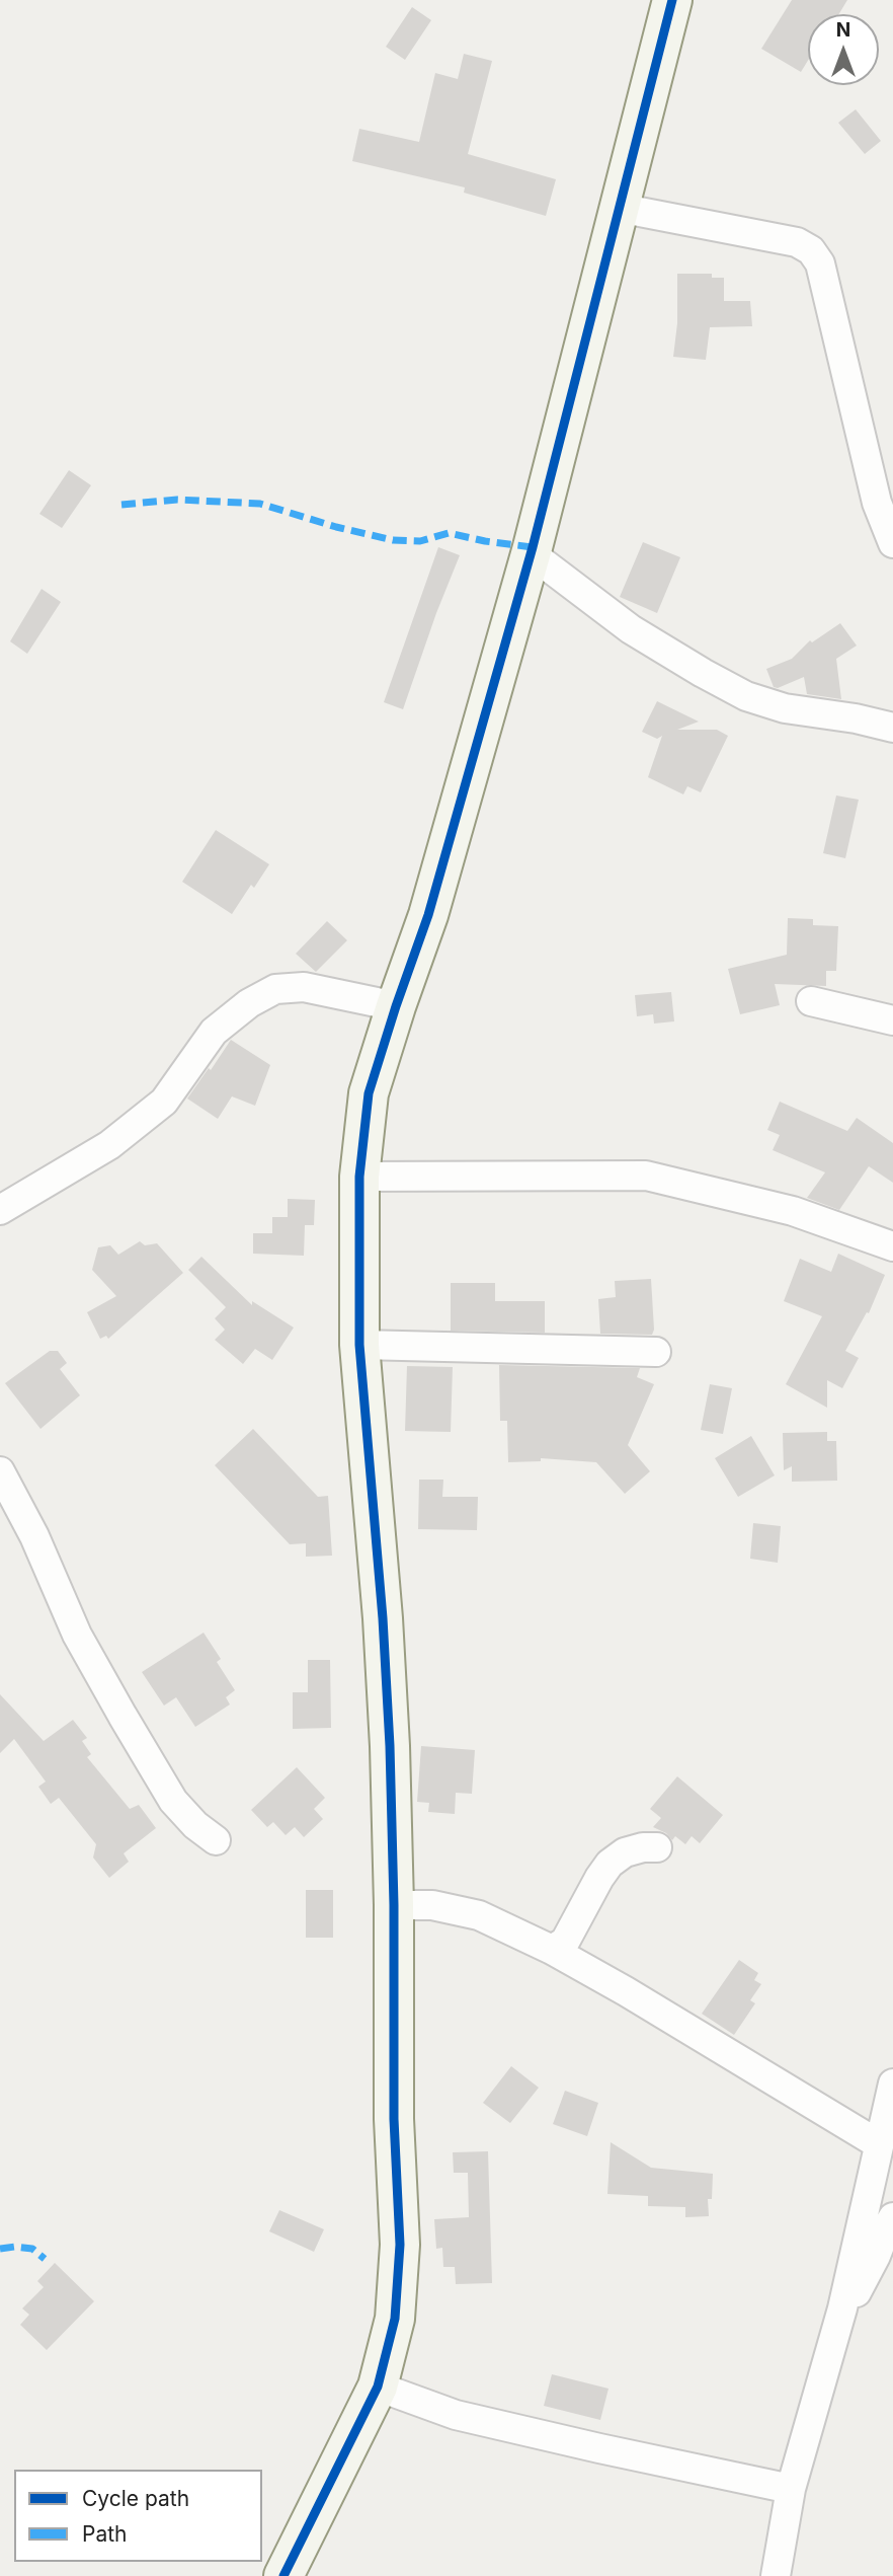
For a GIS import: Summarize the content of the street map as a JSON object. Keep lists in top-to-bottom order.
{
  "legend": ["Cycle path", "Path"],
  "north": "top"
}
